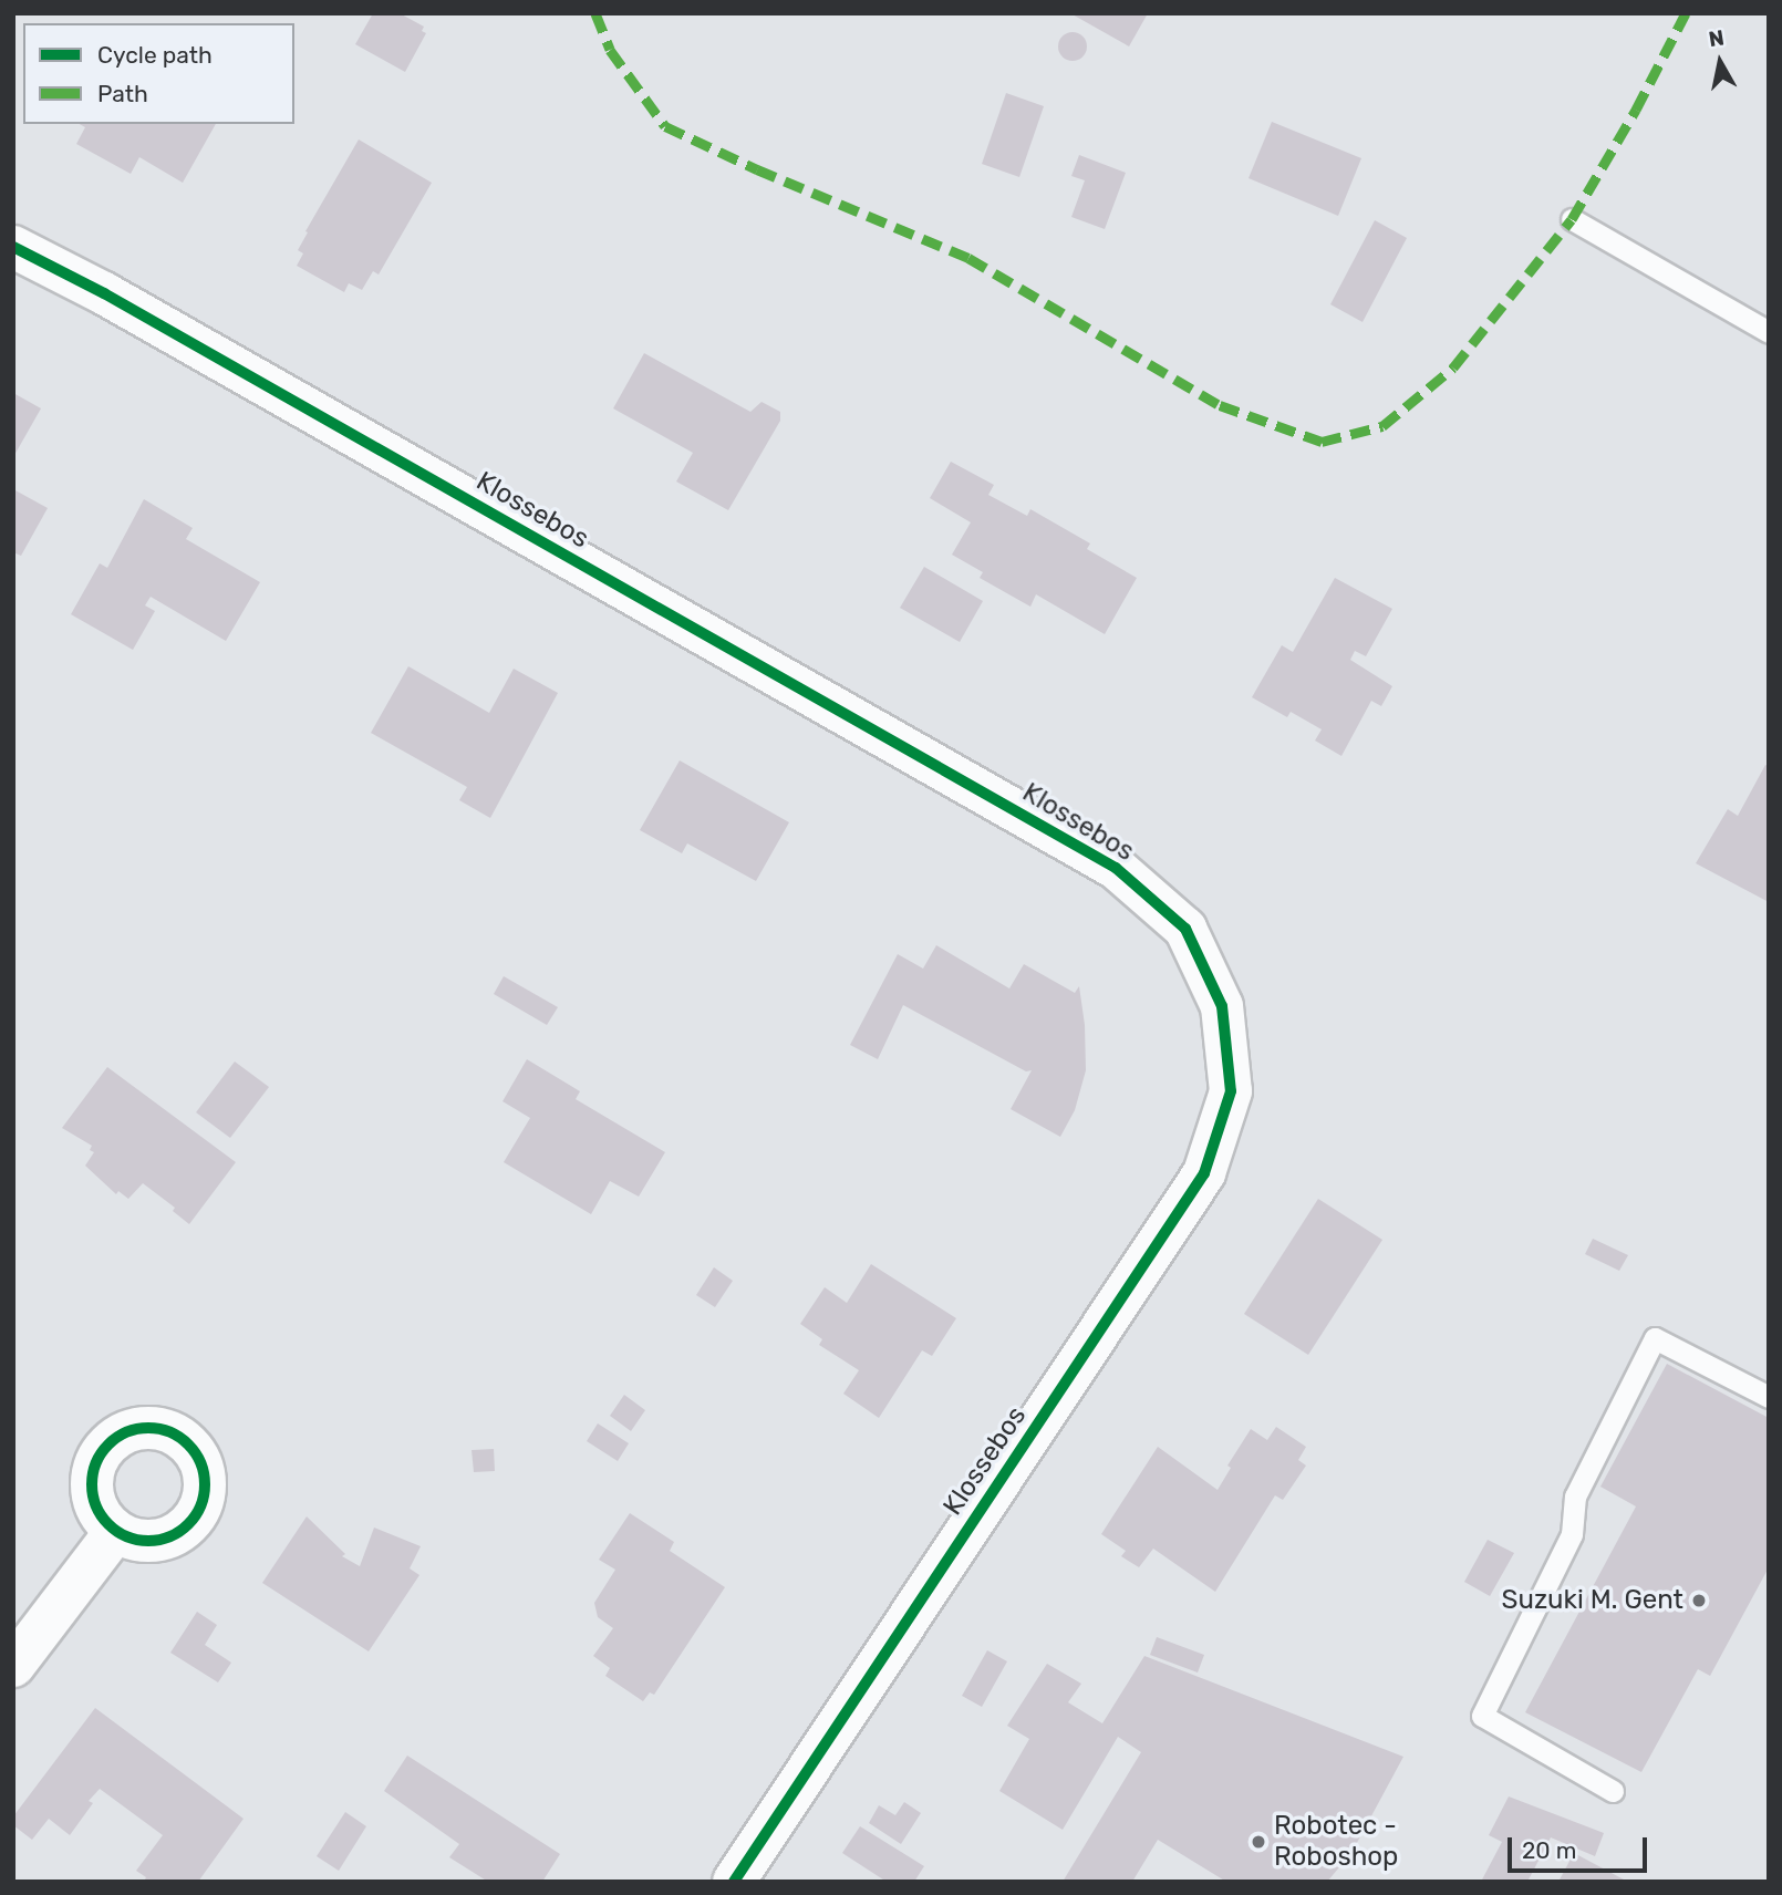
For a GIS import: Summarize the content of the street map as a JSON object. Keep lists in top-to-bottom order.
{
  "streets": {
    "street": ["Klossebos"]
  },
  "places": ["Suzuki M. Gent", "Robotec - Roboshop"],
  "legend": ["Cycle path", "Path"],
  "scale_bar": "20 m",
  "north": "top"
}
